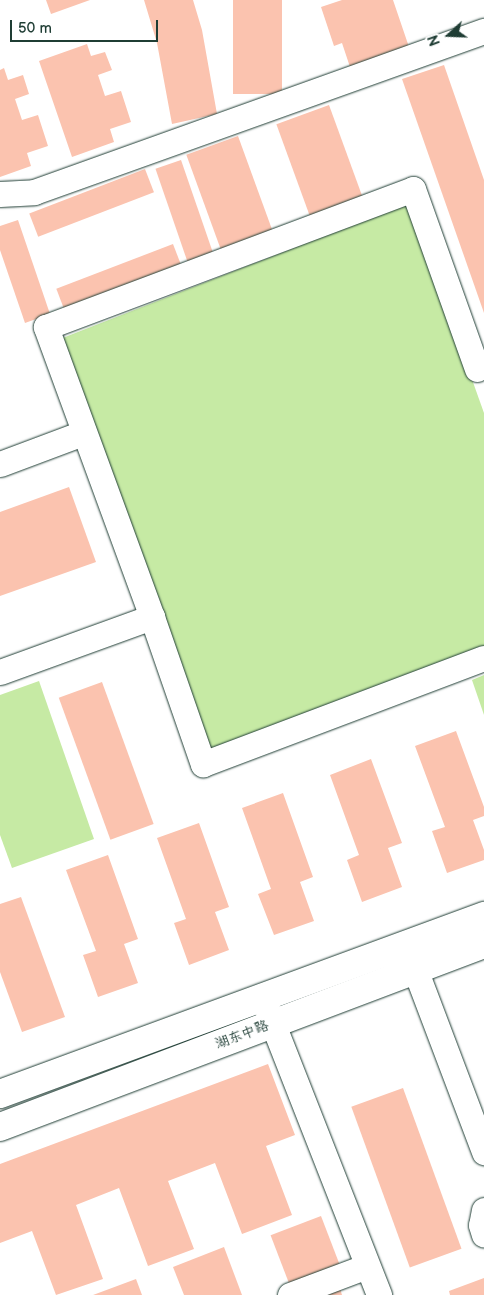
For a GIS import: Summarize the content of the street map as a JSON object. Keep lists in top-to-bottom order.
{
  "streets": {
    "main road": ["湖东中路"]
  },
  "scale_bar": "50 m",
  "north": "left"
}
